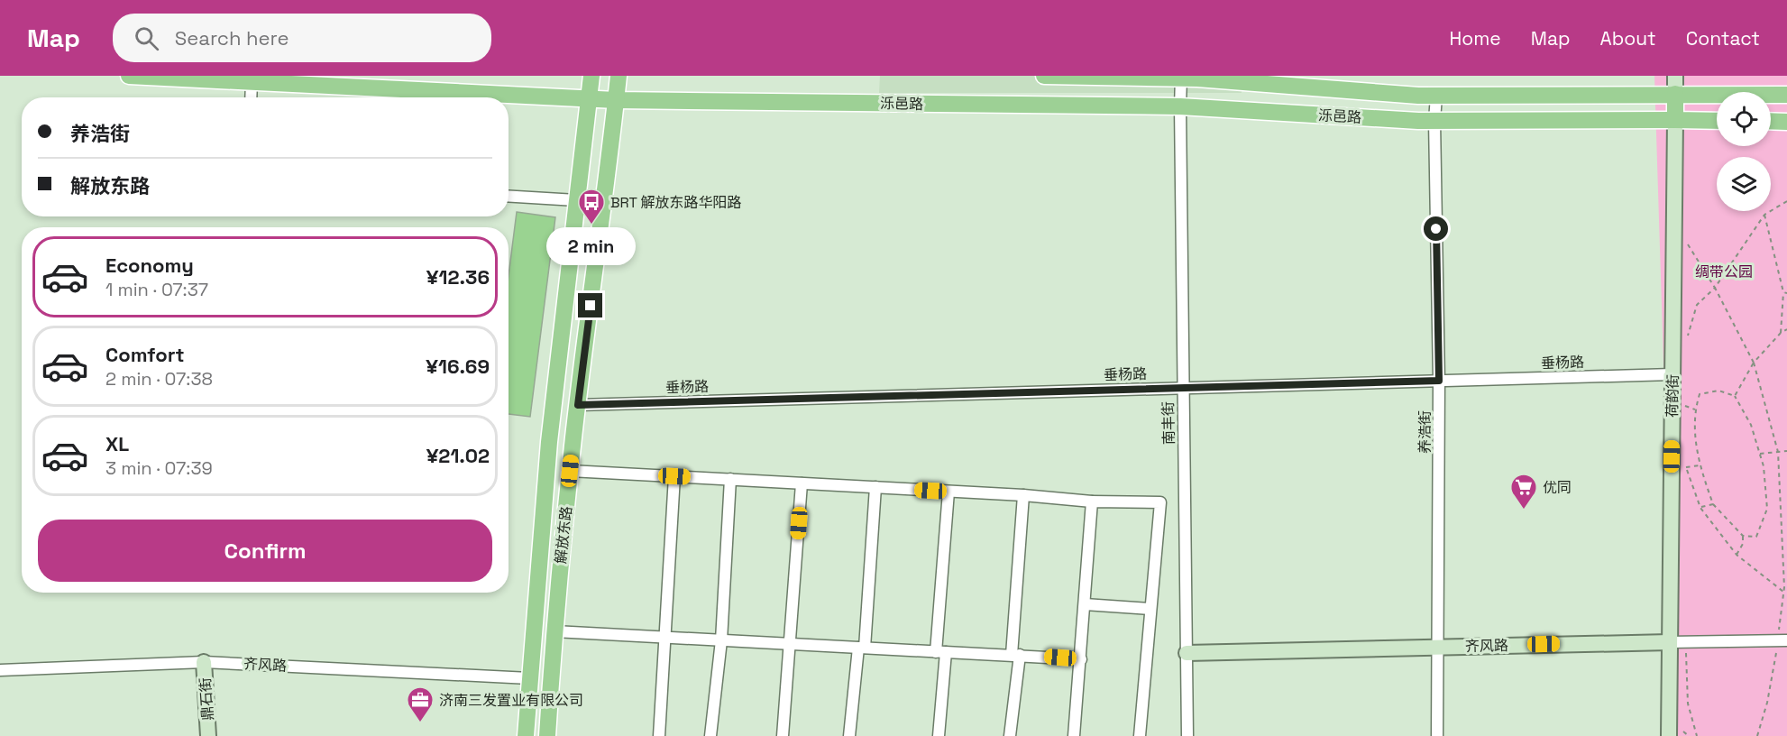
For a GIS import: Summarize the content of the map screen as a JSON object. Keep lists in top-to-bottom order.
{
  "streets": {
    "main road": ["泺邑路", "解放东路"],
    "street": [
      "垂杨路",
      "荷韵街",
      "南丰街",
      "养浩街",
      "齐风路",
      "鼎石街"
    ]
  },
  "crossings": [
    ["泺邑路", "荷韵街"],
    ["泺邑路", "南丰街"],
    ["泺邑路", "养浩街"],
    ["泺邑路", "解放东路"],
    ["垂杨路", "荷韵街"],
    ["垂杨路", "南丰街"],
    ["垂杨路", "养浩街"],
    ["垂杨路", "解放东路"],
    ["荷韵街", "齐风路"],
    ["南丰街", "齐风路"],
    ["养浩街", "齐风路"],
    ["解放东路", "齐风路"],
    ["齐风路", "鼎石街"]
  ],
  "parks": ["绸带公园"],
  "places": {
    "bus stop": ["BRT 解放东路华阳路"],
    "supermarket": ["优同"],
    "office": ["济南三发置业有限公司"]
  },
  "page": {
    "header": "Map",
    "search": "Search here",
    "nav": [
      "Home",
      "Map",
      "About",
      "Contact"
    ],
    "banner": ["养浩街", "解放东路"],
    "bubble": "2 min",
    "list": [
      {
        "name": "Economy",
        "note": "1 min · 07:37",
        "value": "¥12.36"
      },
      {
        "name": "Comfort",
        "note": "2 min · 07:38",
        "value": "¥16.69"
      },
      {
        "name": "XL",
        "note": "3 min · 07:39",
        "value": "¥21.02"
      }
    ],
    "buttons": "Confirm"
  }
}
